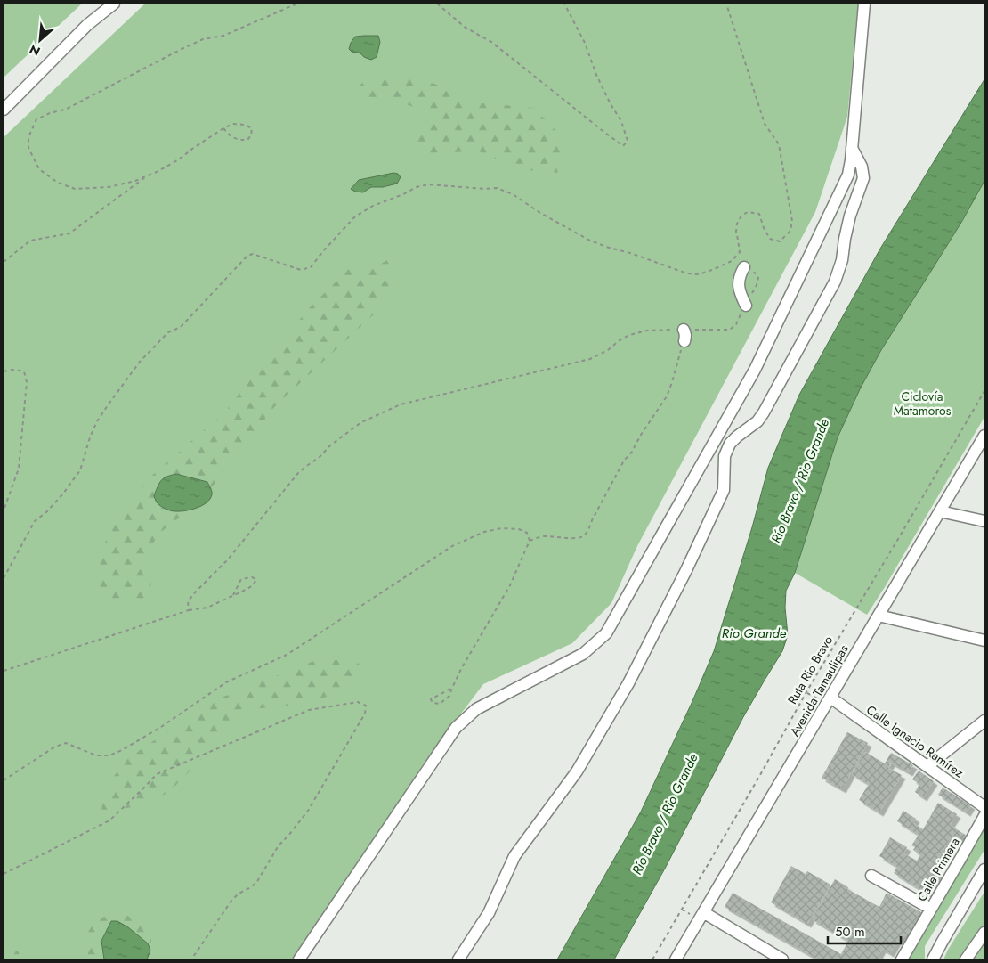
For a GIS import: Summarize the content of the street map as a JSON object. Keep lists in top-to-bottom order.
{
  "streets": {
    "street": ["Avenida Tamaulipas", "Calle Ignacio Ramírez", "Calle Primera"],
    "path": ["Ruta Rio Bravo"]
  },
  "crossings": [
    ["Avenida Tamaulipas", "Calle Ignacio Ramírez"]
  ],
  "water": ["Río Bravo / Rio Grande", "Rio Grande"],
  "parks": ["Ciclovía Matamoros"],
  "scale_bar": "50 m",
  "north": "bottom left"
}
